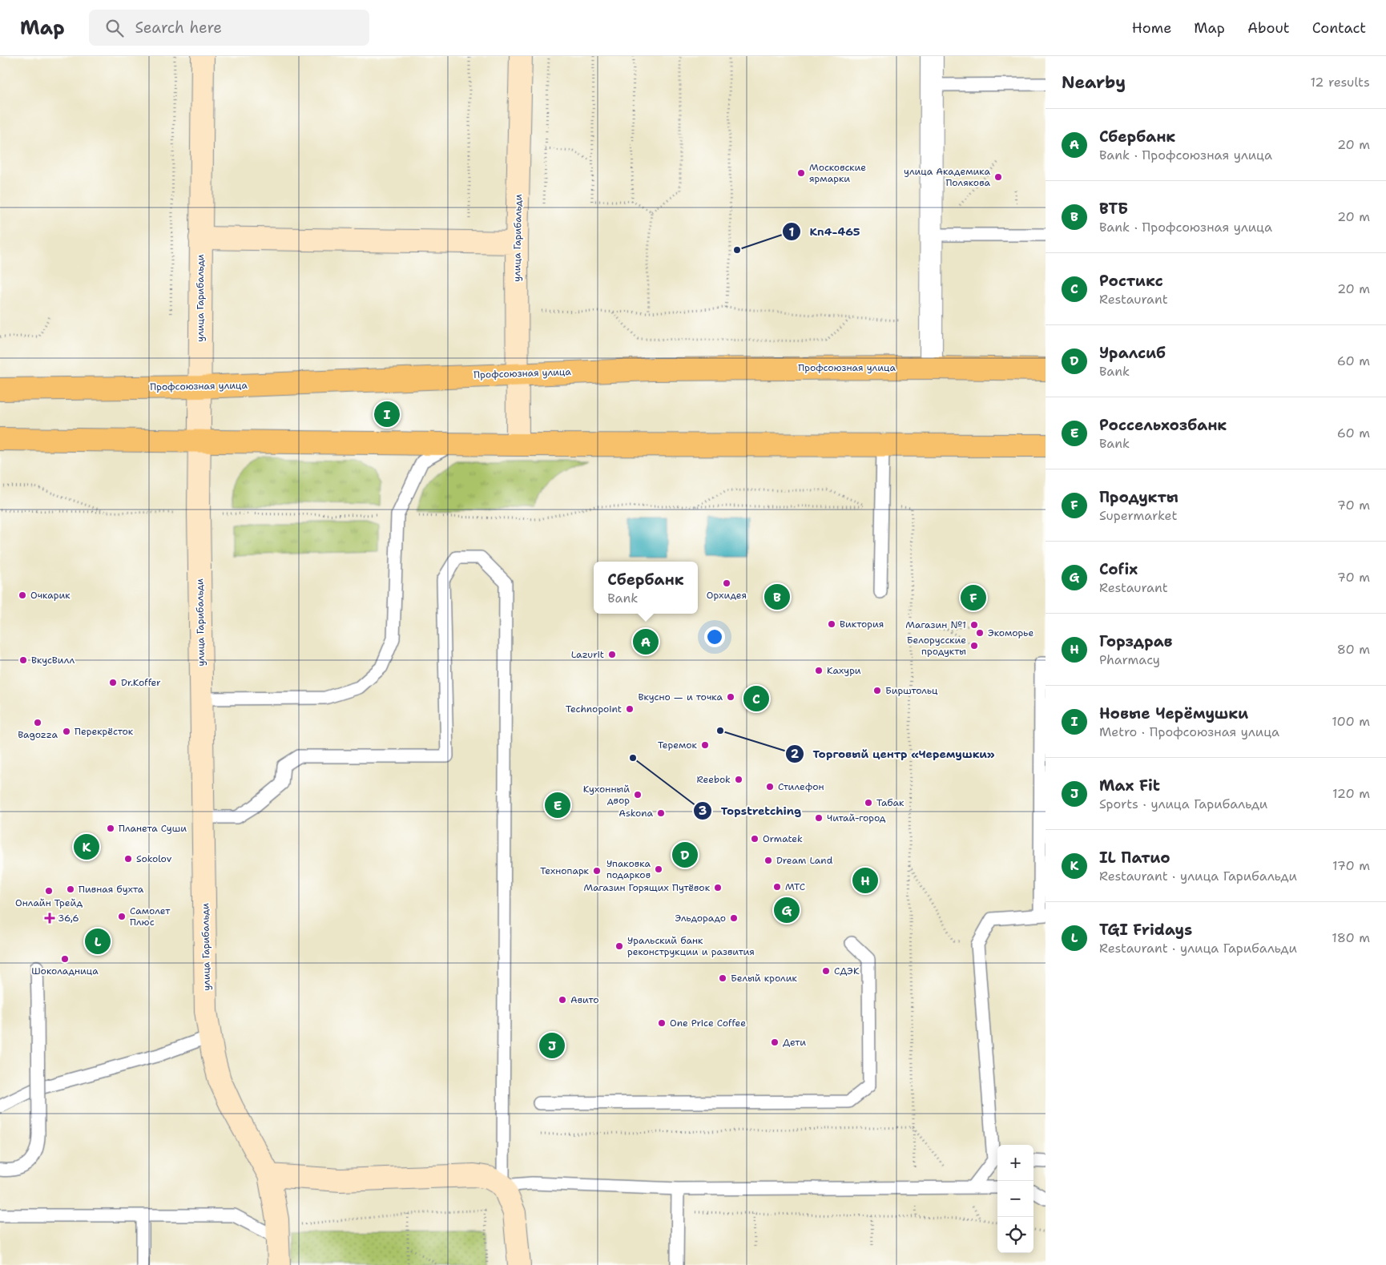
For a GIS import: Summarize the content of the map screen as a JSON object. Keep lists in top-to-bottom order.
{
  "streets": {
    "main road": ["Профсоюзная улица"],
    "street": ["улица Гарибальди"]
  },
  "crossings": [
    ["улица Гарибальди", "Профсоюзная улица"]
  ],
  "places": {
    "other": [
      "Московские ярмарки",
      "улица Академика Полякова",
      "Кп4-465",
      "Орхидея",
      "Очкарик",
      "Виктория",
      "Магазин №1",
      "Экоморье",
      "Белорусские продукты",
      "Lazurit",
      "ВкусВилл",
      "Кахури",
      "Dr.Koffer",
      "Бирштольц",
      "Вкусно — и точка",
      "Technopoint",
      "Bagozza",
      "Торговый центр «Черемушки»",
      "Перекрёсток",
      "Теремок",
      "Topstretching",
      "Reebok",
      "Стилефон",
      "Кухонный двор",
      "Табак",
      "Askona",
      "Читай-город",
      "Планета Суши",
      "Ormatek",
      "Sokolov",
      "Dream Land",
      "Упаковка подарков",
      "Технопарк",
      "МТС",
      "Магазин Горящих Путёвок",
      "Пивная бухта",
      "Онлайн Трейд",
      "Самолет Плюс",
      "Эльдорадо",
      "Уральский банк реконструкции и развития",
      "Шоколадница",
      "СДЭК",
      "Белый кролик",
      "Авито",
      "One Price Coffee",
      "Дети"
    ],
    "health": ["36,6"]
  },
  "page": {
    "header": "Map",
    "search": "Search here",
    "nav": [
      "Home",
      "Map",
      "About",
      "Contact"
    ],
    "heading": ["Nearby", "12 results"],
    "list": [
      {
        "mark": "A",
        "name": "Сбербанк",
        "note": "Bank · Профсоюзная улица",
        "value": "20 m"
      },
      {
        "mark": "B",
        "name": "ВТБ",
        "note": "Bank · Профсоюзная улица",
        "value": "20 m"
      },
      {
        "mark": "C",
        "name": "Ростикс",
        "note": "Restaurant",
        "value": "20 m"
      },
      {
        "mark": "D",
        "name": "Уралсиб",
        "note": "Bank",
        "value": "60 m"
      },
      {
        "mark": "E",
        "name": "Россельхозбанк",
        "note": "Bank",
        "value": "60 m"
      },
      {
        "mark": "F",
        "name": "Продукты",
        "note": "Supermarket",
        "value": "70 m"
      },
      {
        "mark": "G",
        "name": "Cofix",
        "note": "Restaurant",
        "value": "70 m"
      },
      {
        "mark": "H",
        "name": "Горздрав",
        "note": "Pharmacy",
        "value": "80 m"
      },
      {
        "mark": "I",
        "name": "Новые Черёмушки",
        "note": "Metro · Профсоюзная улица",
        "value": "100 m"
      },
      {
        "mark": "J",
        "name": "Max Fit",
        "note": "Sports · улица Гарибальди",
        "value": "120 m"
      },
      {
        "mark": "K",
        "name": "IL Патио",
        "note": "Restaurant · улица Гарибальди",
        "value": "170 m"
      },
      {
        "mark": "L",
        "name": "TGI Fridays",
        "note": "Restaurant · улица Гарибальди",
        "value": "180 m"
      }
    ],
    "pins": [
      "I",
      "B",
      "F",
      "A",
      "C",
      "E",
      "K",
      "D",
      "H",
      "G",
      "L",
      "J"
    ],
    "popup": ["Сбербанк", "Bank"],
    "map_buttons": ["+", "−"]
  }
}
